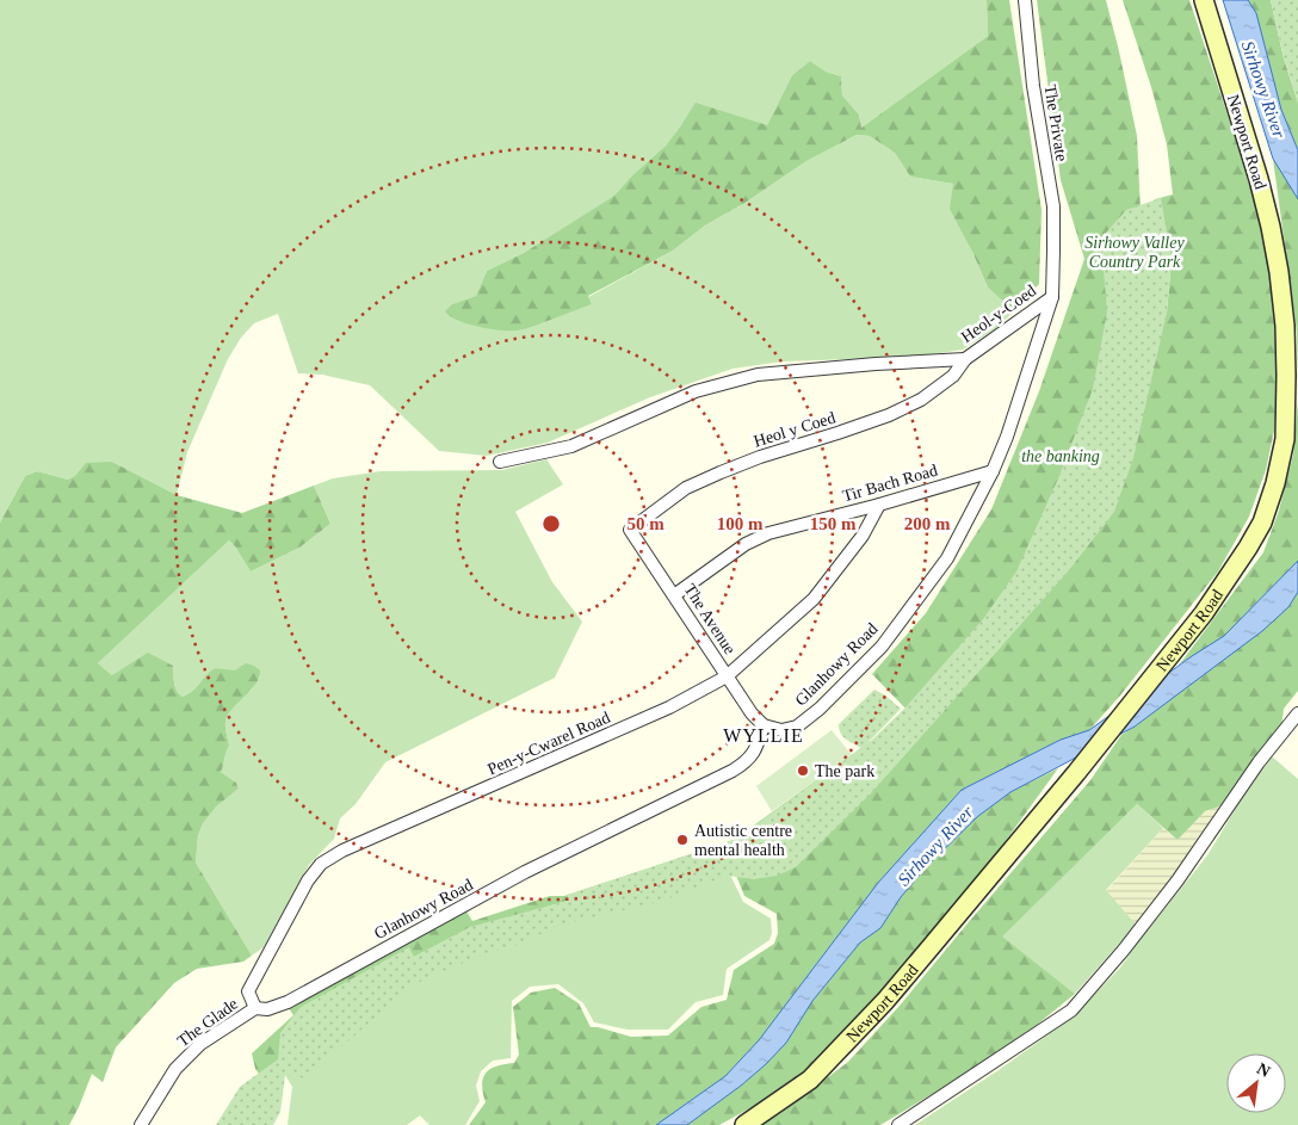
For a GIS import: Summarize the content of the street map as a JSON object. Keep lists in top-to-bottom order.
{
  "streets": {
    "main road": ["Newport Road"],
    "street": [
      "The Private",
      "Heol-y-Coed",
      "Heol y Coed",
      "Tir Bach Road",
      "The Avenue",
      "Glanhowy Road",
      "Pen-y-Cwarel Road",
      "The Glade"
    ]
  },
  "crossings": [
    ["The Private", "Glanhowy Road"],
    ["Heol-y-Coed", "Heol y Coed"],
    ["Heol-y-Coed", "Glanhowy Road"],
    ["Heol y Coed", "The Avenue"],
    ["Tir Bach Road", "The Avenue"],
    ["Tir Bach Road", "Glanhowy Road"],
    ["Tir Bach Road", "Pen-y-Cwarel Road"],
    ["The Avenue", "Glanhowy Road"],
    ["The Avenue", "Pen-y-Cwarel Road"],
    ["Glanhowy Road", "Pen-y-Cwarel Road"],
    ["Glanhowy Road", "The Glade"],
    ["Pen-y-Cwarel Road", "The Glade"]
  ],
  "districts": ["WYLLIE"],
  "water": ["Sirhowy River"],
  "parks": ["Sirhowy Valley Country Park", "the banking"],
  "places": ["The park", "Autistic centre mental health"],
  "north": "top right",
  "rings": [
    "50 m",
    "100 m",
    "150 m",
    "200 m"
  ]
}
